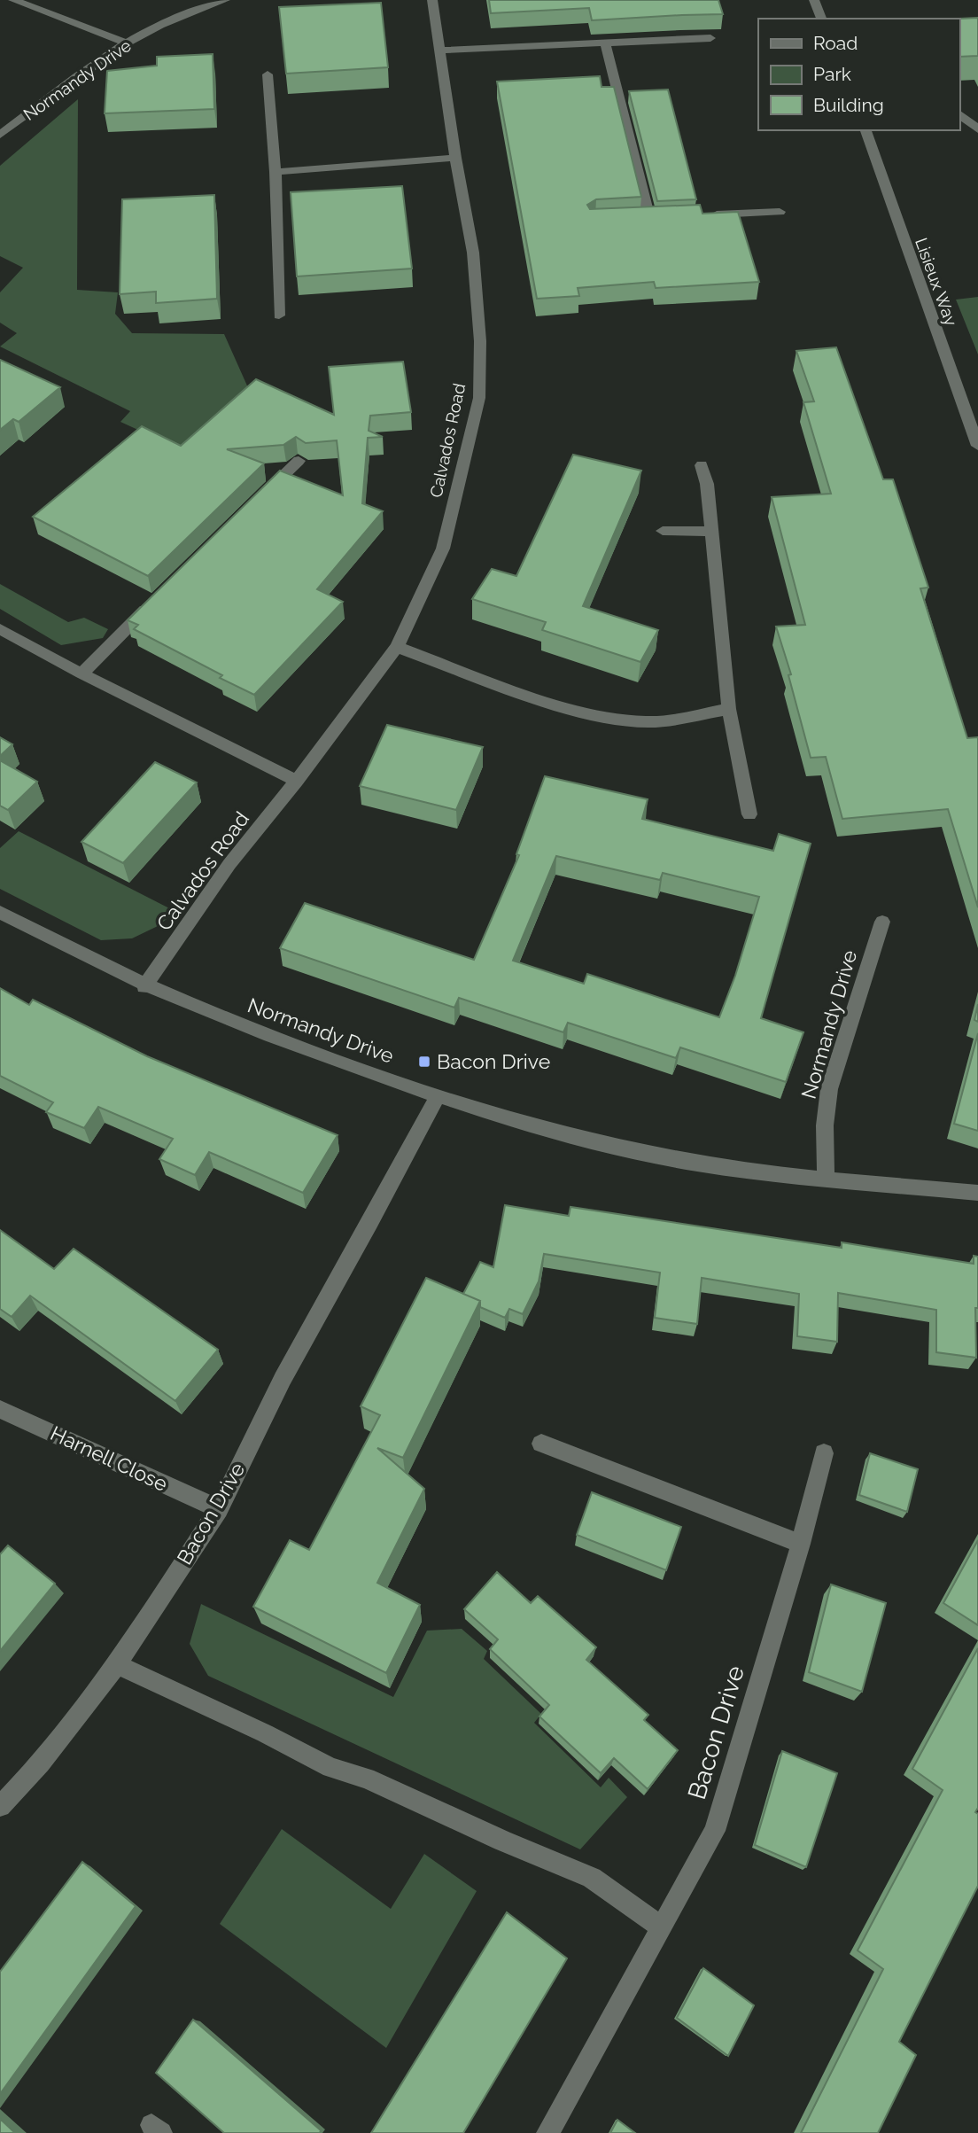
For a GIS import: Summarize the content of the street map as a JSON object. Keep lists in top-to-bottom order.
{
  "streets": {
    "street": [
      "Normandy Drive",
      "Lisieux Way",
      "Calvados Road",
      "Harnell Close",
      "Bacon Drive"
    ]
  },
  "crossings": [
    ["Normandy Drive", "Calvados Road"],
    ["Normandy Drive", "Bacon Drive"],
    ["Harnell Close", "Bacon Drive"]
  ],
  "places": {
    "transit": ["Bacon Drive"]
  },
  "legend": ["Road", "Park", "Building"]
}
